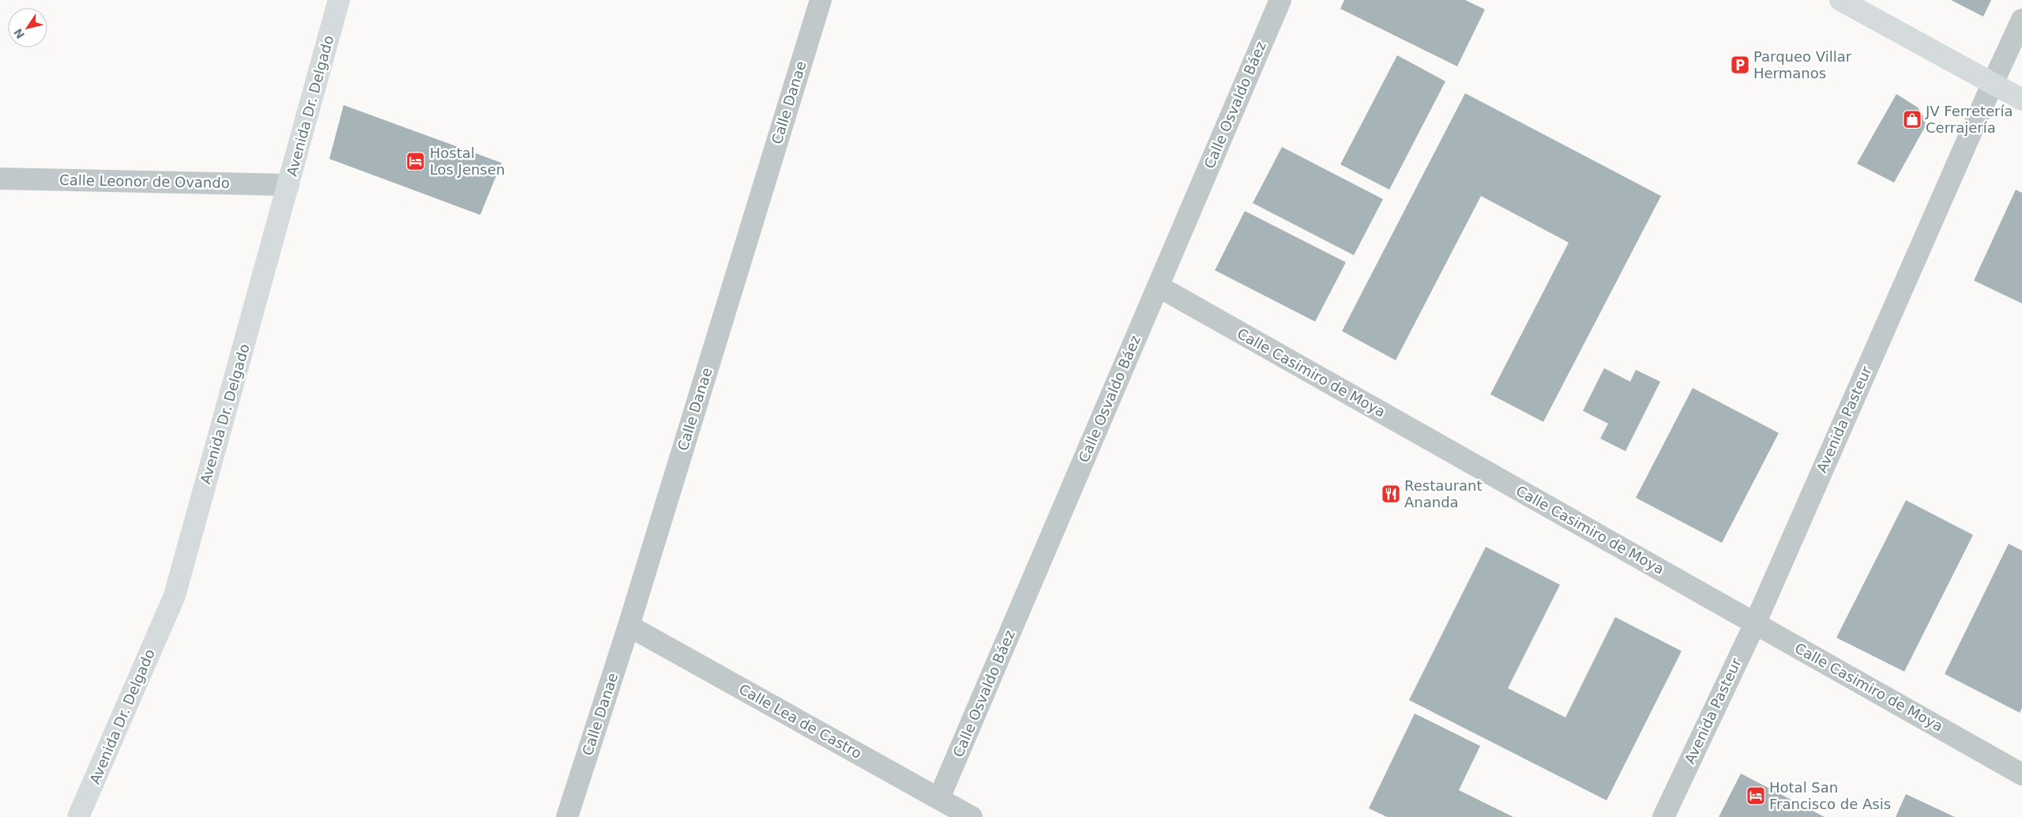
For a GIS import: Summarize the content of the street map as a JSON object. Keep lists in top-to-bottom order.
{
  "streets": {
    "main road": ["Avenida Dr. Delgado"],
    "street": [
      "Calle Danae",
      "Calle Osvaldo Báez",
      "Calle Leonor de Ovando",
      "Calle Casimiro de Moya",
      "Avenida Pasteur",
      "Calle Lea de Castro"
    ]
  },
  "crossings": [
    ["Calle Danae", "Calle Lea de Castro"],
    ["Calle Osvaldo Báez", "Calle Casimiro de Moya"],
    ["Calle Osvaldo Báez", "Calle Lea de Castro"],
    ["Avenida Dr. Delgado", "Calle Leonor de Ovando"],
    ["Calle Casimiro de Moya", "Avenida Pasteur"]
  ],
  "places": {
    "parking": ["Parqueo Villar Hermanos"],
    "shop": ["JV Ferretería Cerrajería"],
    "hotel": ["Hostal Los Jensen", "Hotal San Francisco de Asis"],
    "restaurant": ["Restaurant Ananda"]
  },
  "north": "bottom left"
}
